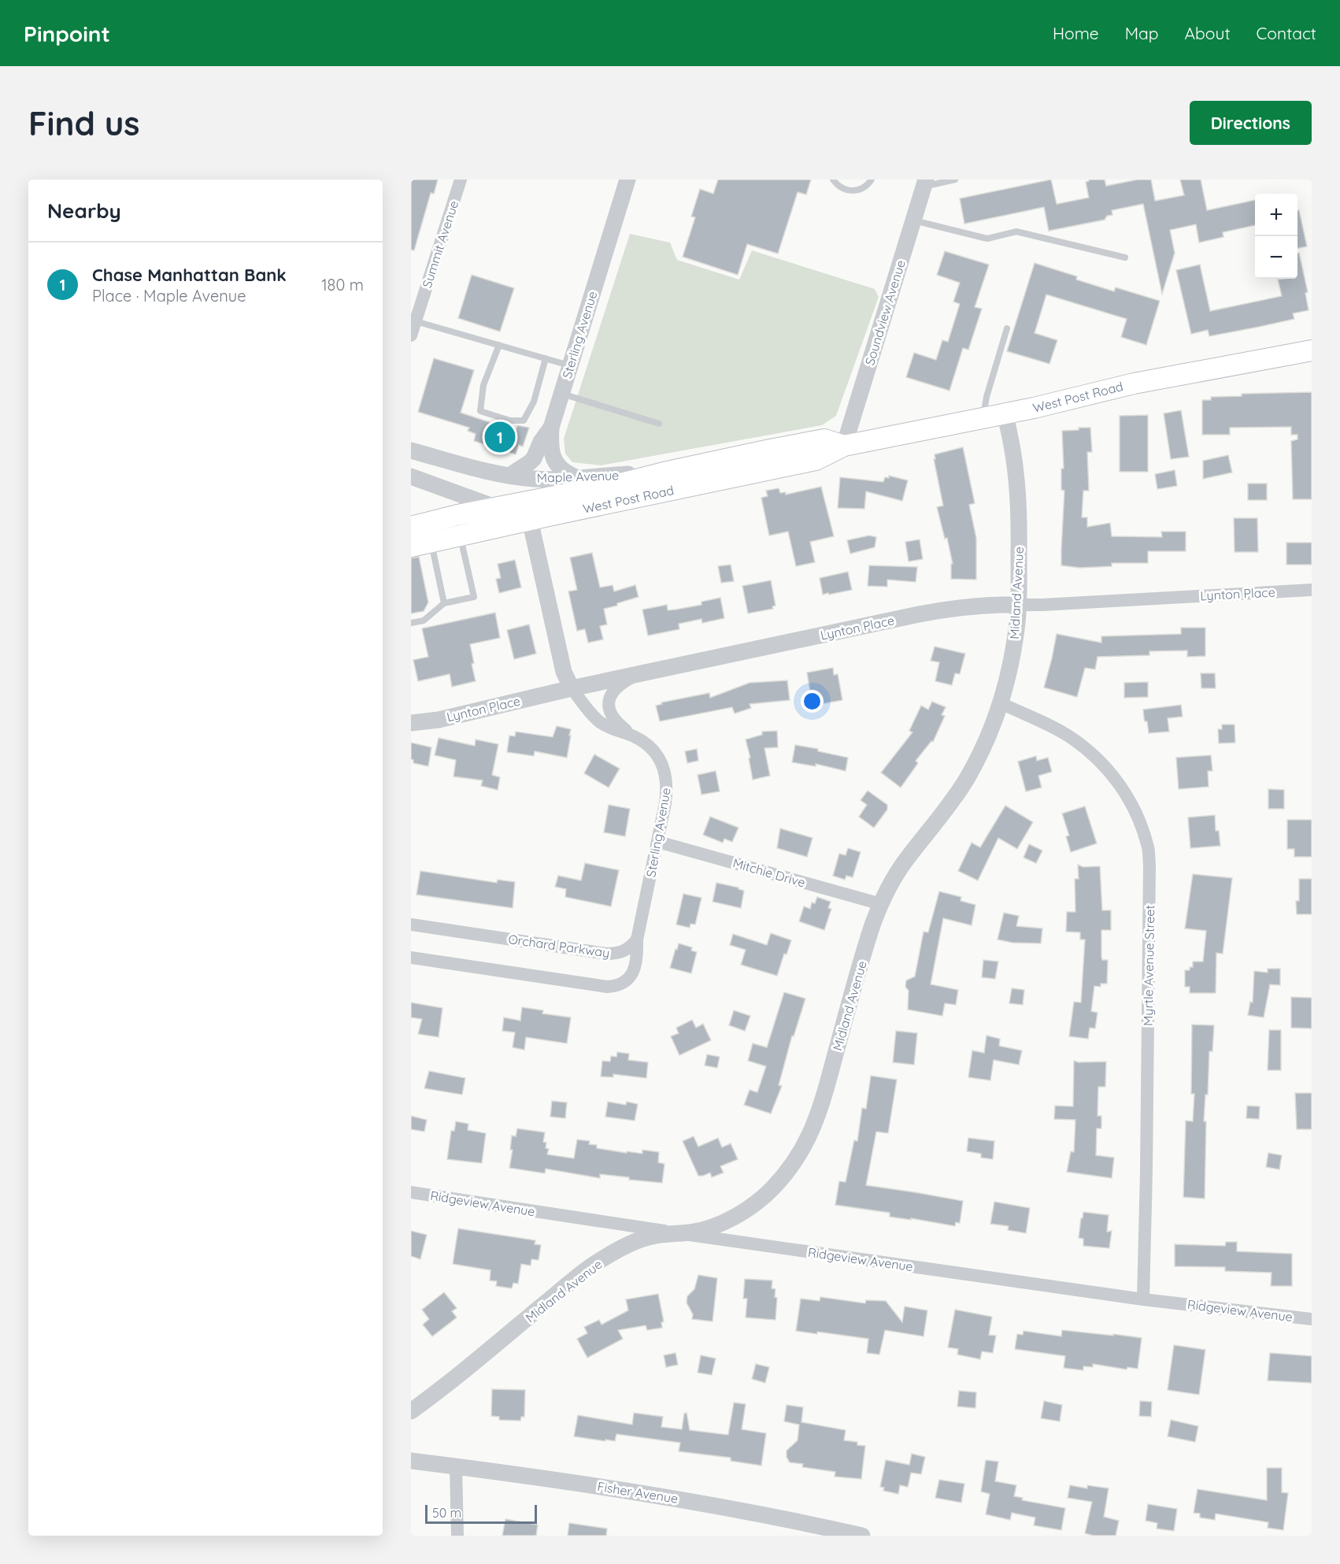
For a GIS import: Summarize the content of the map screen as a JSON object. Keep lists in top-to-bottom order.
{
  "streets": {
    "main road": ["West Post Road"],
    "street": [
      "Summit Avenue",
      "Soundview Avenue",
      "Sterling Avenue",
      "Maple Avenue",
      "Midland Avenue",
      "Lynton Place",
      "Mitchie Drive",
      "Orchard Parkway",
      "Myrtle Avenue Street",
      "Ridgeview Avenue",
      "Fisher Avenue"
    ]
  },
  "crossings": [
    ["Soundview Avenue", "West Post Road"],
    ["Sterling Avenue", "West Post Road"],
    ["Sterling Avenue", "Maple Avenue"],
    ["Sterling Avenue", "Lynton Place"],
    ["Sterling Avenue", "Mitchie Drive"],
    ["Sterling Avenue", "Orchard Parkway"],
    ["West Post Road", "Maple Avenue"],
    ["West Post Road", "Midland Avenue"],
    ["Midland Avenue", "Lynton Place"],
    ["Midland Avenue", "Mitchie Drive"],
    ["Midland Avenue", "Myrtle Avenue Street"],
    ["Midland Avenue", "Ridgeview Avenue"],
    ["Myrtle Avenue Street", "Ridgeview Avenue"]
  ],
  "scale_bar": "50 m",
  "page": {
    "header": "Pinpoint",
    "nav": [
      "Home",
      "Map",
      "About",
      "Contact"
    ],
    "buttons": "Directions",
    "title": "Find us",
    "heading": "Nearby",
    "map_buttons": ["+", "−"],
    "list": [
      {
        "mark": "1",
        "name": "Chase Manhattan Bank",
        "note": "Place · Maple Avenue",
        "value": "180 m"
      }
    ],
    "pins": "1",
    "scale": "50 m"
  }
}
